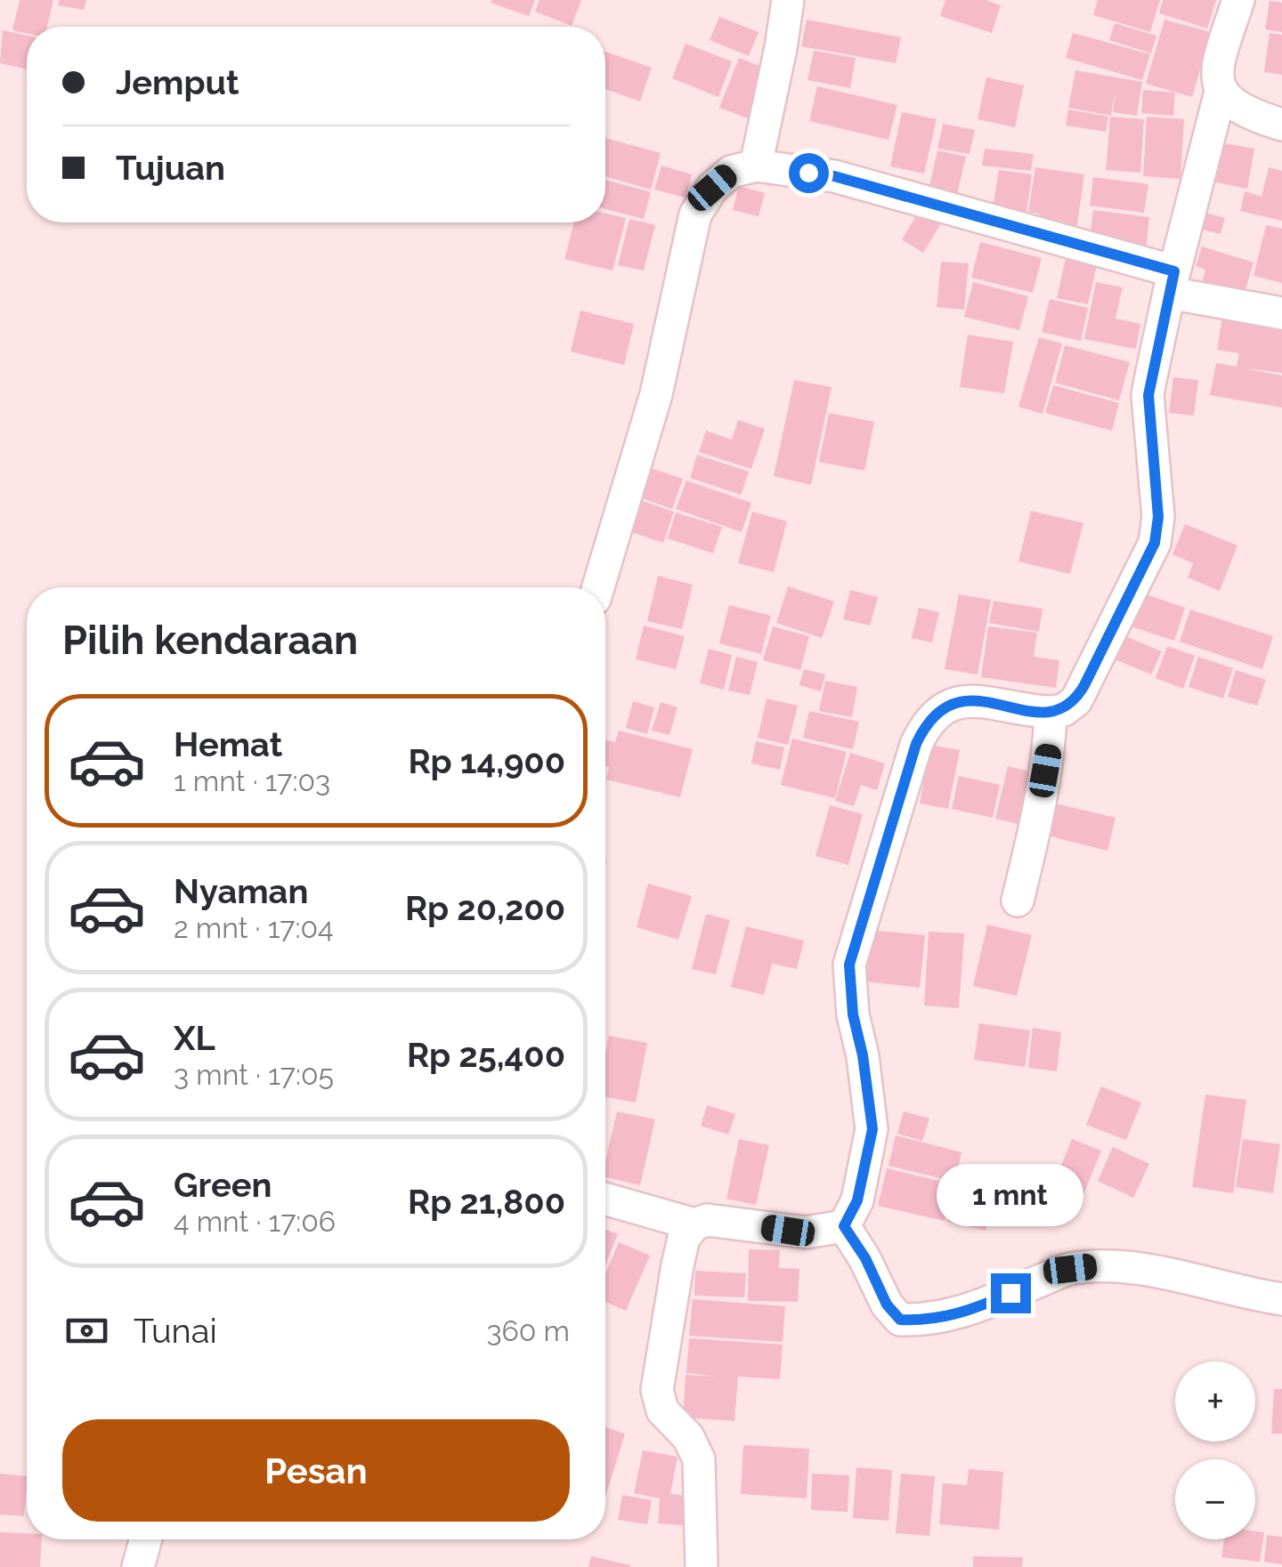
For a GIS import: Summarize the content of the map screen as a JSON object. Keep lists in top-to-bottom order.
{
  "page": {
    "banner": ["Jemput", "Tujuan"],
    "heading": "Pilih kendaraan",
    "list": [
      {
        "name": "Hemat",
        "note": "1 mnt · 17:03",
        "value": "Rp 14,900"
      },
      {
        "name": "Nyaman",
        "note": "2 mnt · 17:04",
        "value": "Rp 20,200"
      },
      {
        "name": "XL",
        "note": "3 mnt · 17:05",
        "value": "Rp 25,400"
      },
      {
        "name": "Green",
        "note": "4 mnt · 17:06",
        "value": "Rp 21,800"
      }
    ],
    "bubble": "1 mnt",
    "pay": ["Tunai", "360 m"],
    "map_buttons": ["+", "−"],
    "buttons": "Pesan"
  }
}
